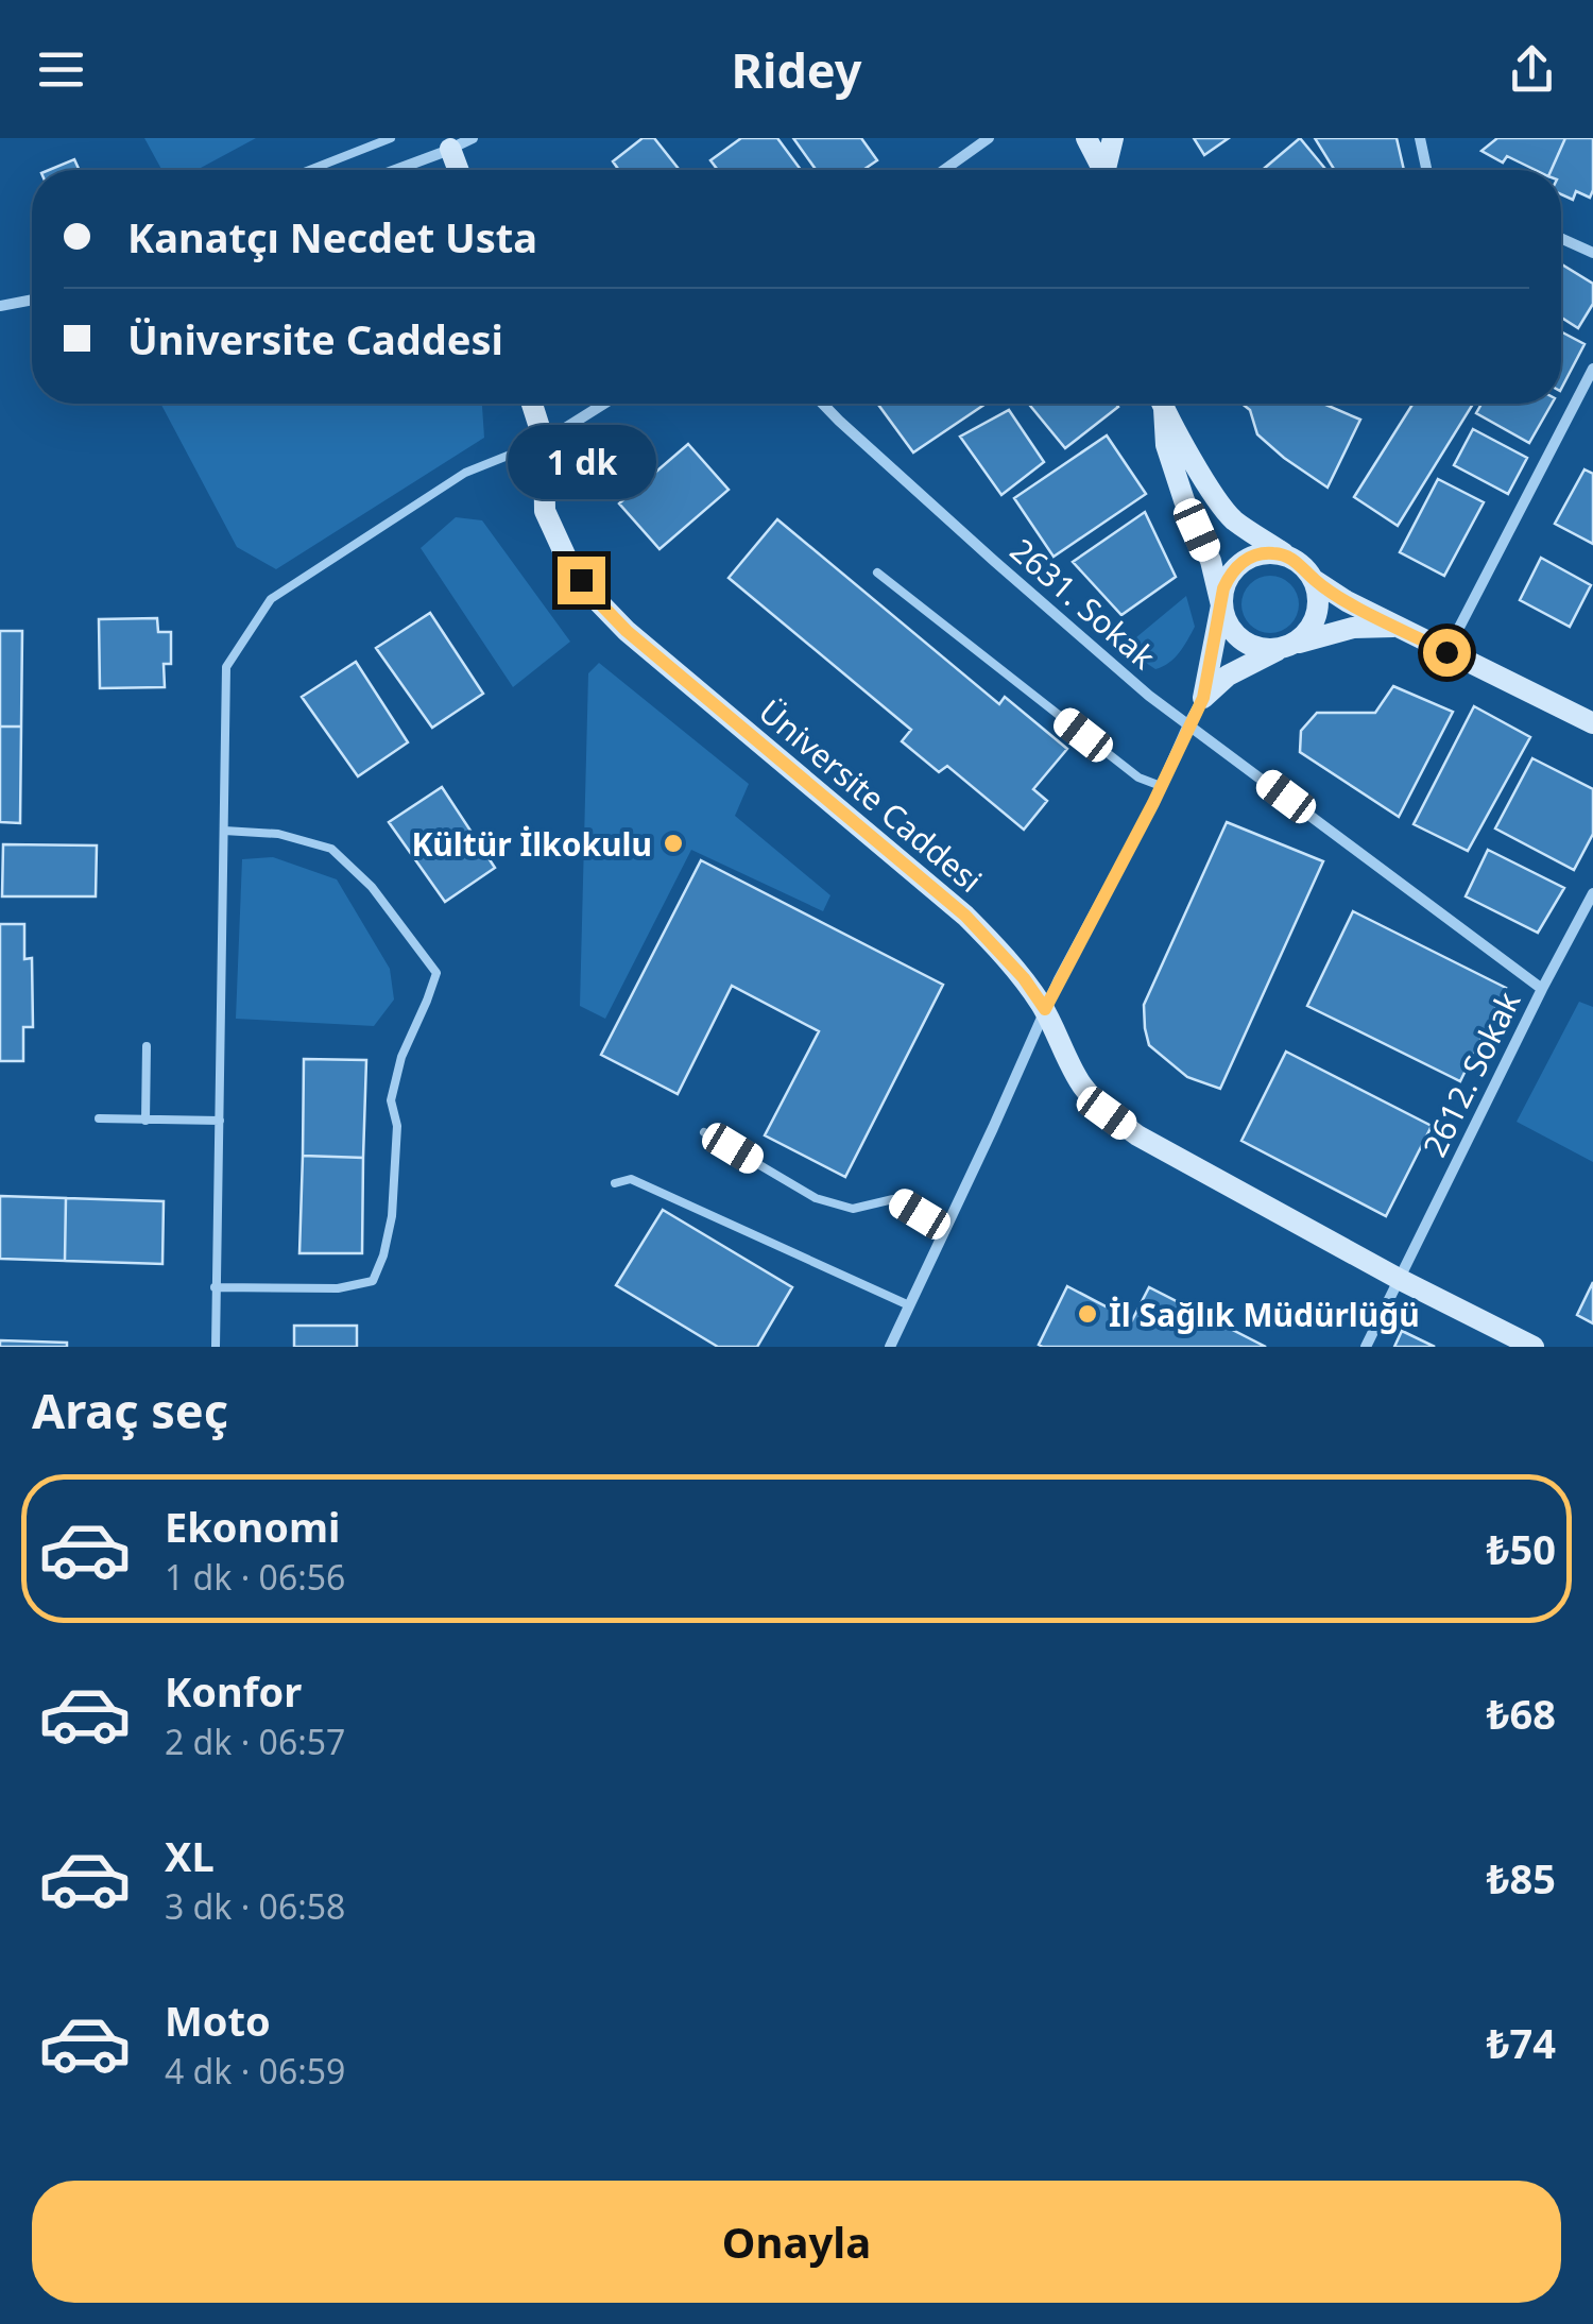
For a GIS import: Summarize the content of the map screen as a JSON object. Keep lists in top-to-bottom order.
{
  "streets": {
    "street": ["2631. Sokak", "Üniversite Caddesi", "2612. Sokak"]
  },
  "crossings": [
    ["2631. Sokak", "2612. Sokak"],
    ["Üniversite Caddesi", "2612. Sokak"]
  ],
  "places": ["Kültür İlkokulu", "İl Sağlık Müdürlüğü"],
  "page": {
    "header": "Ridey",
    "banner": ["Kanatçı Necdet Usta", "Üniversite Caddesi"],
    "bubble": "1 dk",
    "heading": "Araç seç",
    "list": [
      {
        "name": "Ekonomi",
        "note": "1 dk · 06:56",
        "value": "₺50"
      },
      {
        "name": "Konfor",
        "note": "2 dk · 06:57",
        "value": "₺68"
      },
      {
        "name": "XL",
        "note": "3 dk · 06:58",
        "value": "₺85"
      },
      {
        "name": "Moto",
        "note": "4 dk · 06:59",
        "value": "₺74"
      }
    ],
    "buttons": "Onayla"
  }
}
